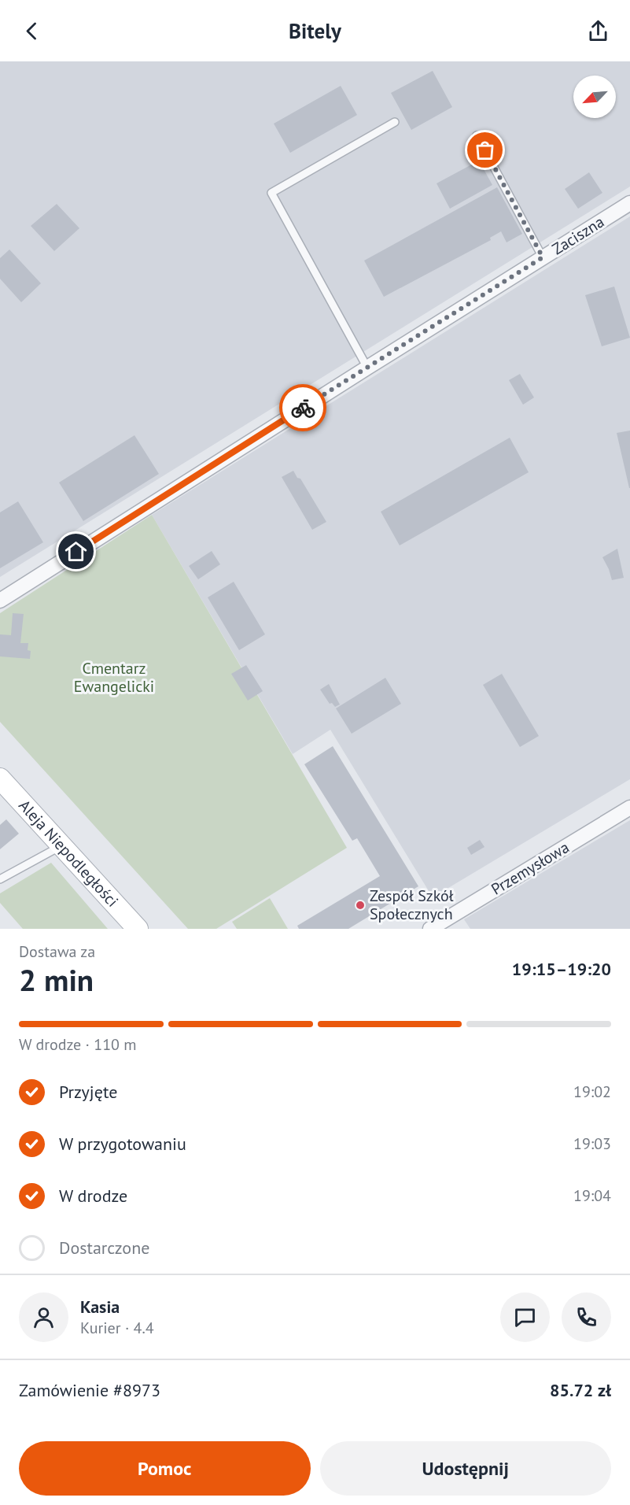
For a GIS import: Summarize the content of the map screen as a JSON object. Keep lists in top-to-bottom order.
{
  "streets": {
    "main road": ["Aleja Niepodległości"],
    "street": ["Zaciszna", "Przemysłowa"]
  },
  "parks": ["Cmentarz Ewangelicki"],
  "places": ["Zespół Szkół Społecznych"],
  "north": "bottom left",
  "page": {
    "header": "Bitely",
    "heading": ["2 min", "Dostawa za", "19:15–19:20"],
    "panel": [
      "Kasia",
      "Kurier · 4.4",
      "Zamówienie #8973",
      "85.72 zł"
    ],
    "bar": "W drodze · 110 m",
    "list": [
      ["Przyjęte", "19:02"],
      ["W przygotowaniu", "19:03"],
      ["W drodze", "19:04"],
      "Dostarczone"
    ],
    "buttons": ["Pomoc", "Udostępnij"]
  }
}
